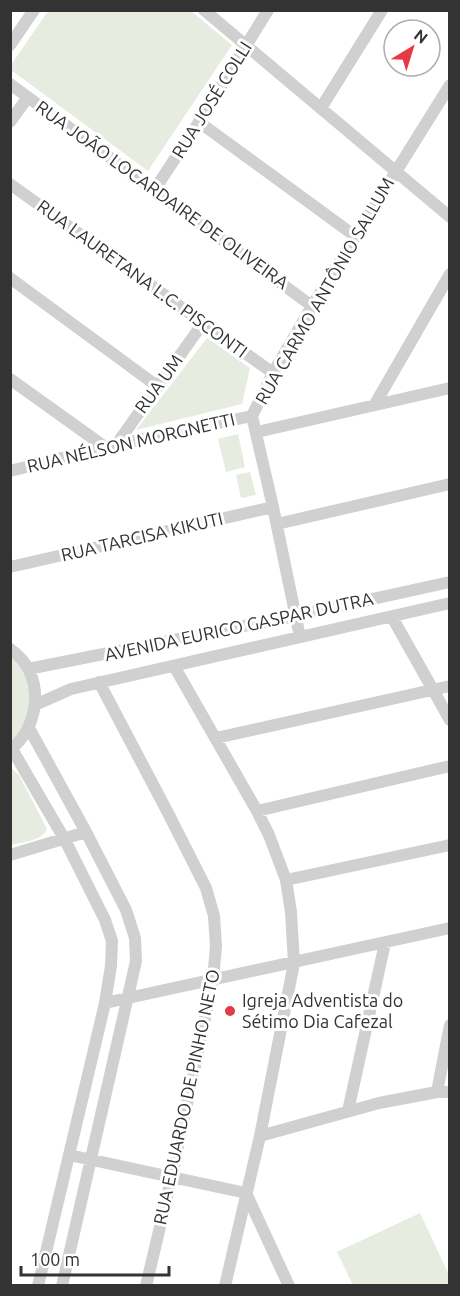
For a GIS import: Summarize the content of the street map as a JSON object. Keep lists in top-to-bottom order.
{
  "streets": {
    "street": [
      "RUA JOSÉ COLLI",
      "RUA JOÃO LOCARDAIRE DE OLIVEIRA",
      "RUA LAURETANA L.C. PISCONTI",
      "RUA CARMO ANTÔNIO SALLUM",
      "RUA UM",
      "RUA NÉLSON MORGNETTI",
      "RUA TARCISA KIKUTI",
      "AVENIDA EURICO GASPAR DUTRA",
      "RUA EDUARDO DE PINHO NETO"
    ]
  },
  "crossings": [
    ["RUA JOSÉ COLLI", "RUA JOÃO LOCARDAIRE DE OLIVEIRA"],
    ["RUA JOÃO LOCARDAIRE DE OLIVEIRA", "RUA CARMO ANTÔNIO SALLUM"],
    ["RUA LAURETANA L.C. PISCONTI", "RUA CARMO ANTÔNIO SALLUM"],
    ["RUA LAURETANA L.C. PISCONTI", "RUA UM"],
    ["RUA CARMO ANTÔNIO SALLUM", "RUA NÉLSON MORGNETTI"],
    ["RUA CARMO ANTÔNIO SALLUM", "RUA TARCISA KIKUTI"],
    ["RUA CARMO ANTÔNIO SALLUM", "AVENIDA EURICO GASPAR DUTRA"],
    ["RUA UM", "RUA NÉLSON MORGNETTI"],
    ["AVENIDA EURICO GASPAR DUTRA", "RUA EDUARDO DE PINHO NETO"]
  ],
  "places": ["Igreja Adventista do Sétimo Dia Cafezal"],
  "scale_bar": "100 m",
  "north": "top right"
}
